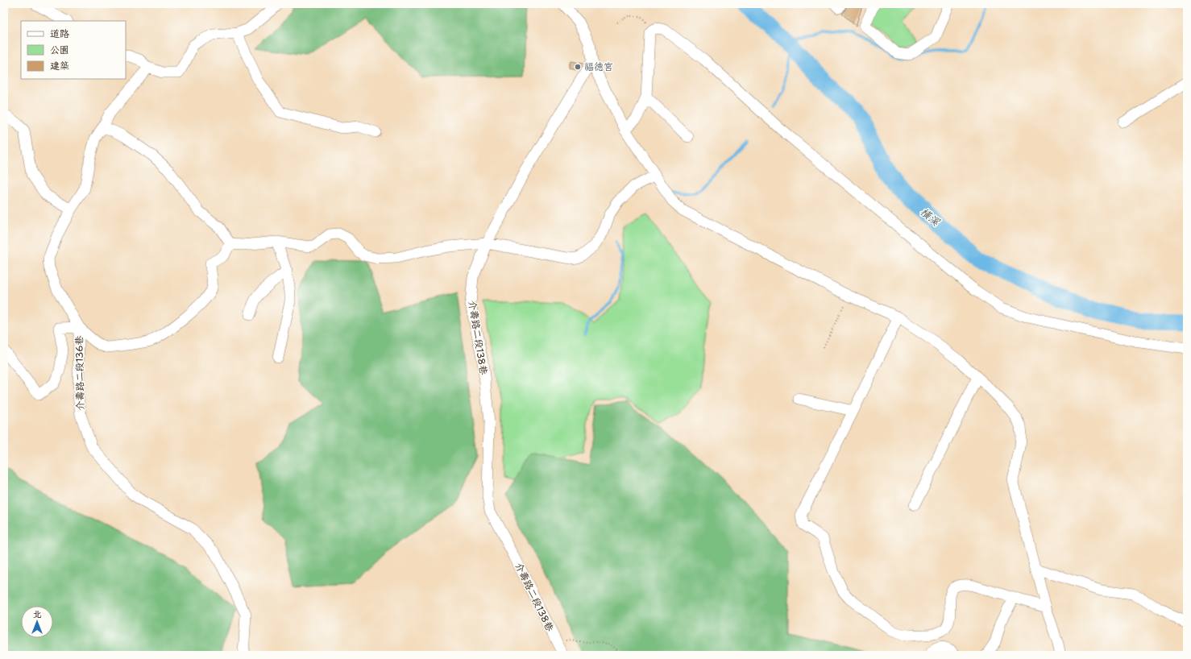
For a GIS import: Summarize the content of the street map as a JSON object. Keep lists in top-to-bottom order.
{
  "streets": {
    "street": ["介壽路二段138巷", "介壽路二段136巷"]
  },
  "water": ["橫溪"],
  "places": ["福德宮"],
  "legend": ["道路", "公園", "建築"],
  "north": "top"
}
